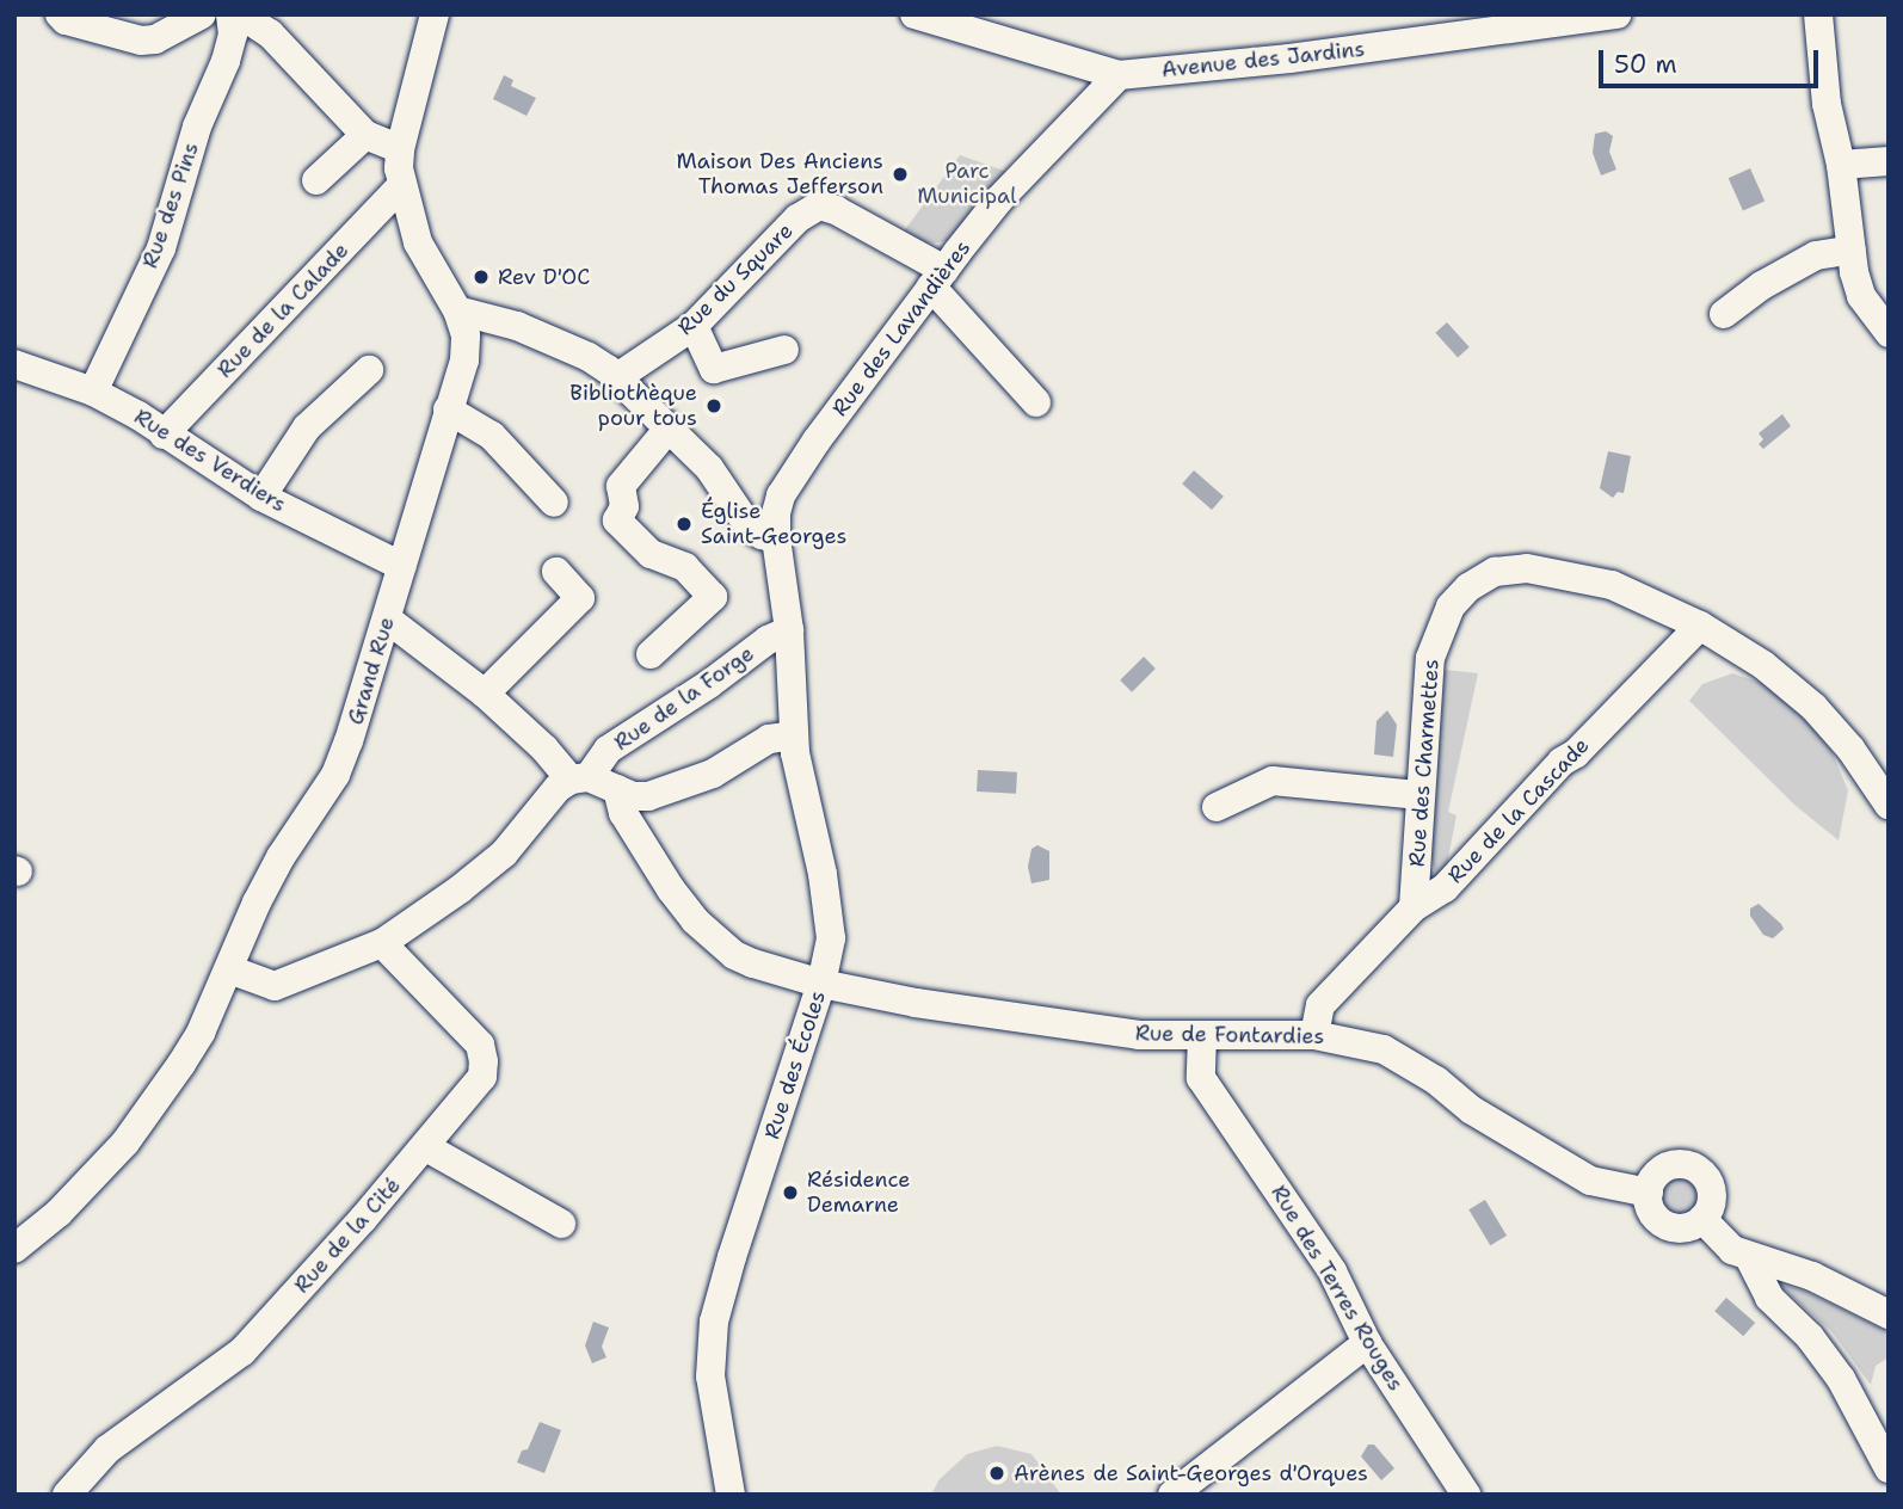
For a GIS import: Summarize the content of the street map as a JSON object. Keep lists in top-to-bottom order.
{
  "streets": {
    "street": [
      "Avenue des Jardins",
      "Rue des Pins",
      "Rue du Square",
      "Rue de la Calade",
      "Rue des Lavandières",
      "Rue des Verdiers",
      "Grand Rue",
      "Rue de la Forge",
      "Rue des Charmettes",
      "Rue de la Cascade",
      "Rue de Fontardies",
      "Rue des Écoles",
      "Rue de la Cité",
      "Rue des Terres Rouges"
    ]
  },
  "crossings": [
    ["Avenue des Jardins", "Rue des Lavandières"],
    ["Rue des Pins", "Rue des Verdiers"],
    ["Rue du Square", "Rue des Lavandières"],
    ["Rue de la Calade", "Rue des Verdiers"],
    ["Rue de la Calade", "Grand Rue"],
    ["Rue des Lavandières", "Rue des Écoles"],
    ["Rue des Verdiers", "Grand Rue"],
    ["Grand Rue", "Rue de la Forge"],
    ["Rue de la Forge", "Rue des Écoles"],
    ["Rue de la Forge", "Rue de la Cité"],
    ["Rue des Charmettes", "Rue de la Cascade"],
    ["Rue de la Cascade", "Rue de Fontardies"],
    ["Rue de Fontardies", "Rue des Écoles"],
    ["Rue de Fontardies", "Rue des Terres Rouges"]
  ],
  "parks": ["Parc Municipal"],
  "places": [
    "Maison Des Anciens Thomas Jefferson",
    "Rev D'OC",
    "Bibliothèque pour tous",
    "Église Saint-Georges",
    "Résidence Demarne",
    "Arènes de Saint-Georges d'Orques"
  ],
  "scale_bar": "50 m"
}
